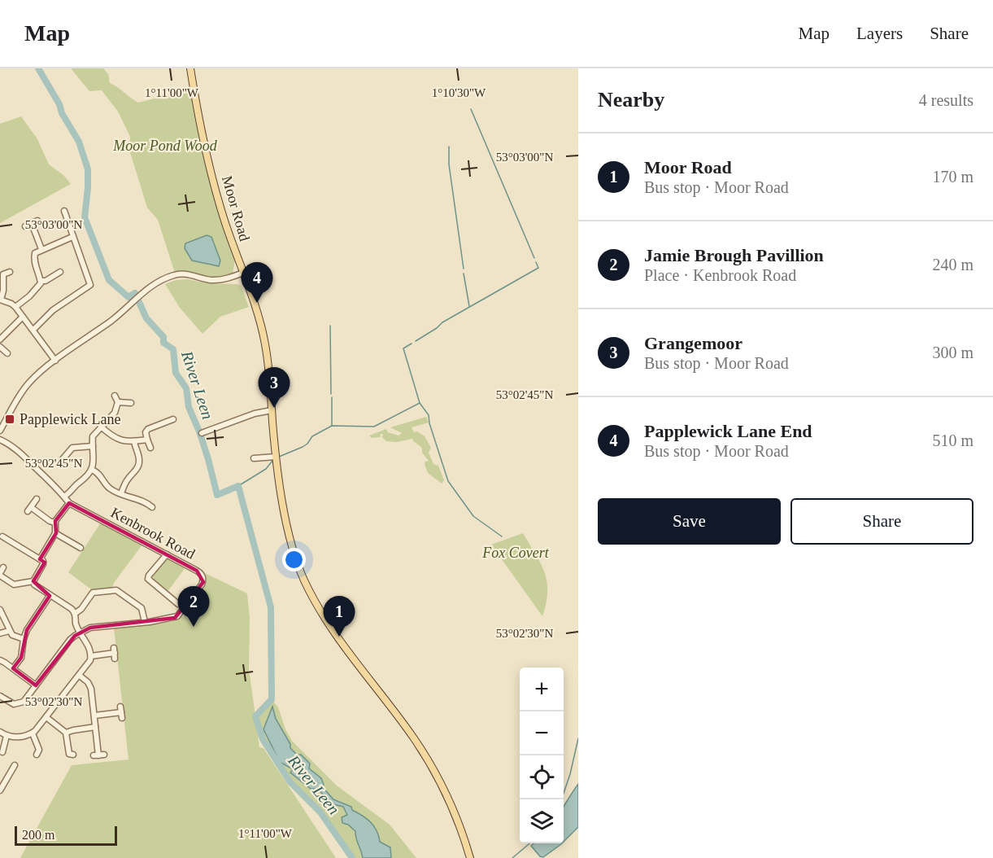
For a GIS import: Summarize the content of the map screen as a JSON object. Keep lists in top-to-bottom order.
{
  "streets": {
    "main road": ["Moor Road"],
    "street": ["Kenbrook Road"]
  },
  "water": ["River Leen"],
  "parks": ["Moor Pond Wood", "Fox Covert"],
  "places": {
    "transit": ["Papplewick Lane"]
  },
  "scale_bar": "200 m",
  "page": {
    "header": "Map",
    "nav": ["Map", "Layers", "Share"],
    "heading": ["Nearby", "4 results"],
    "list": [
      {
        "mark": "1",
        "name": "Moor Road",
        "note": "Bus stop · Moor Road",
        "value": "170 m"
      },
      {
        "mark": "2",
        "name": "Jamie Brough Pavillion",
        "note": "Place · Kenbrook Road",
        "value": "240 m"
      },
      {
        "mark": "3",
        "name": "Grangemoor",
        "note": "Bus stop · Moor Road",
        "value": "300 m"
      },
      {
        "mark": "4",
        "name": "Papplewick Lane End",
        "note": "Bus stop · Moor Road",
        "value": "510 m"
      }
    ],
    "pins": [
      "4",
      "3",
      "2",
      "1"
    ],
    "buttons": ["Save", "Share"],
    "map_buttons": ["+", "−"],
    "scale": "200 m"
  },
  "coordinates": [
    "1°11'00\"W",
    "1°10'30\"W",
    "53°03'00\"N",
    "53°02'45\"N",
    "53°02'30\"N"
  ]
}
